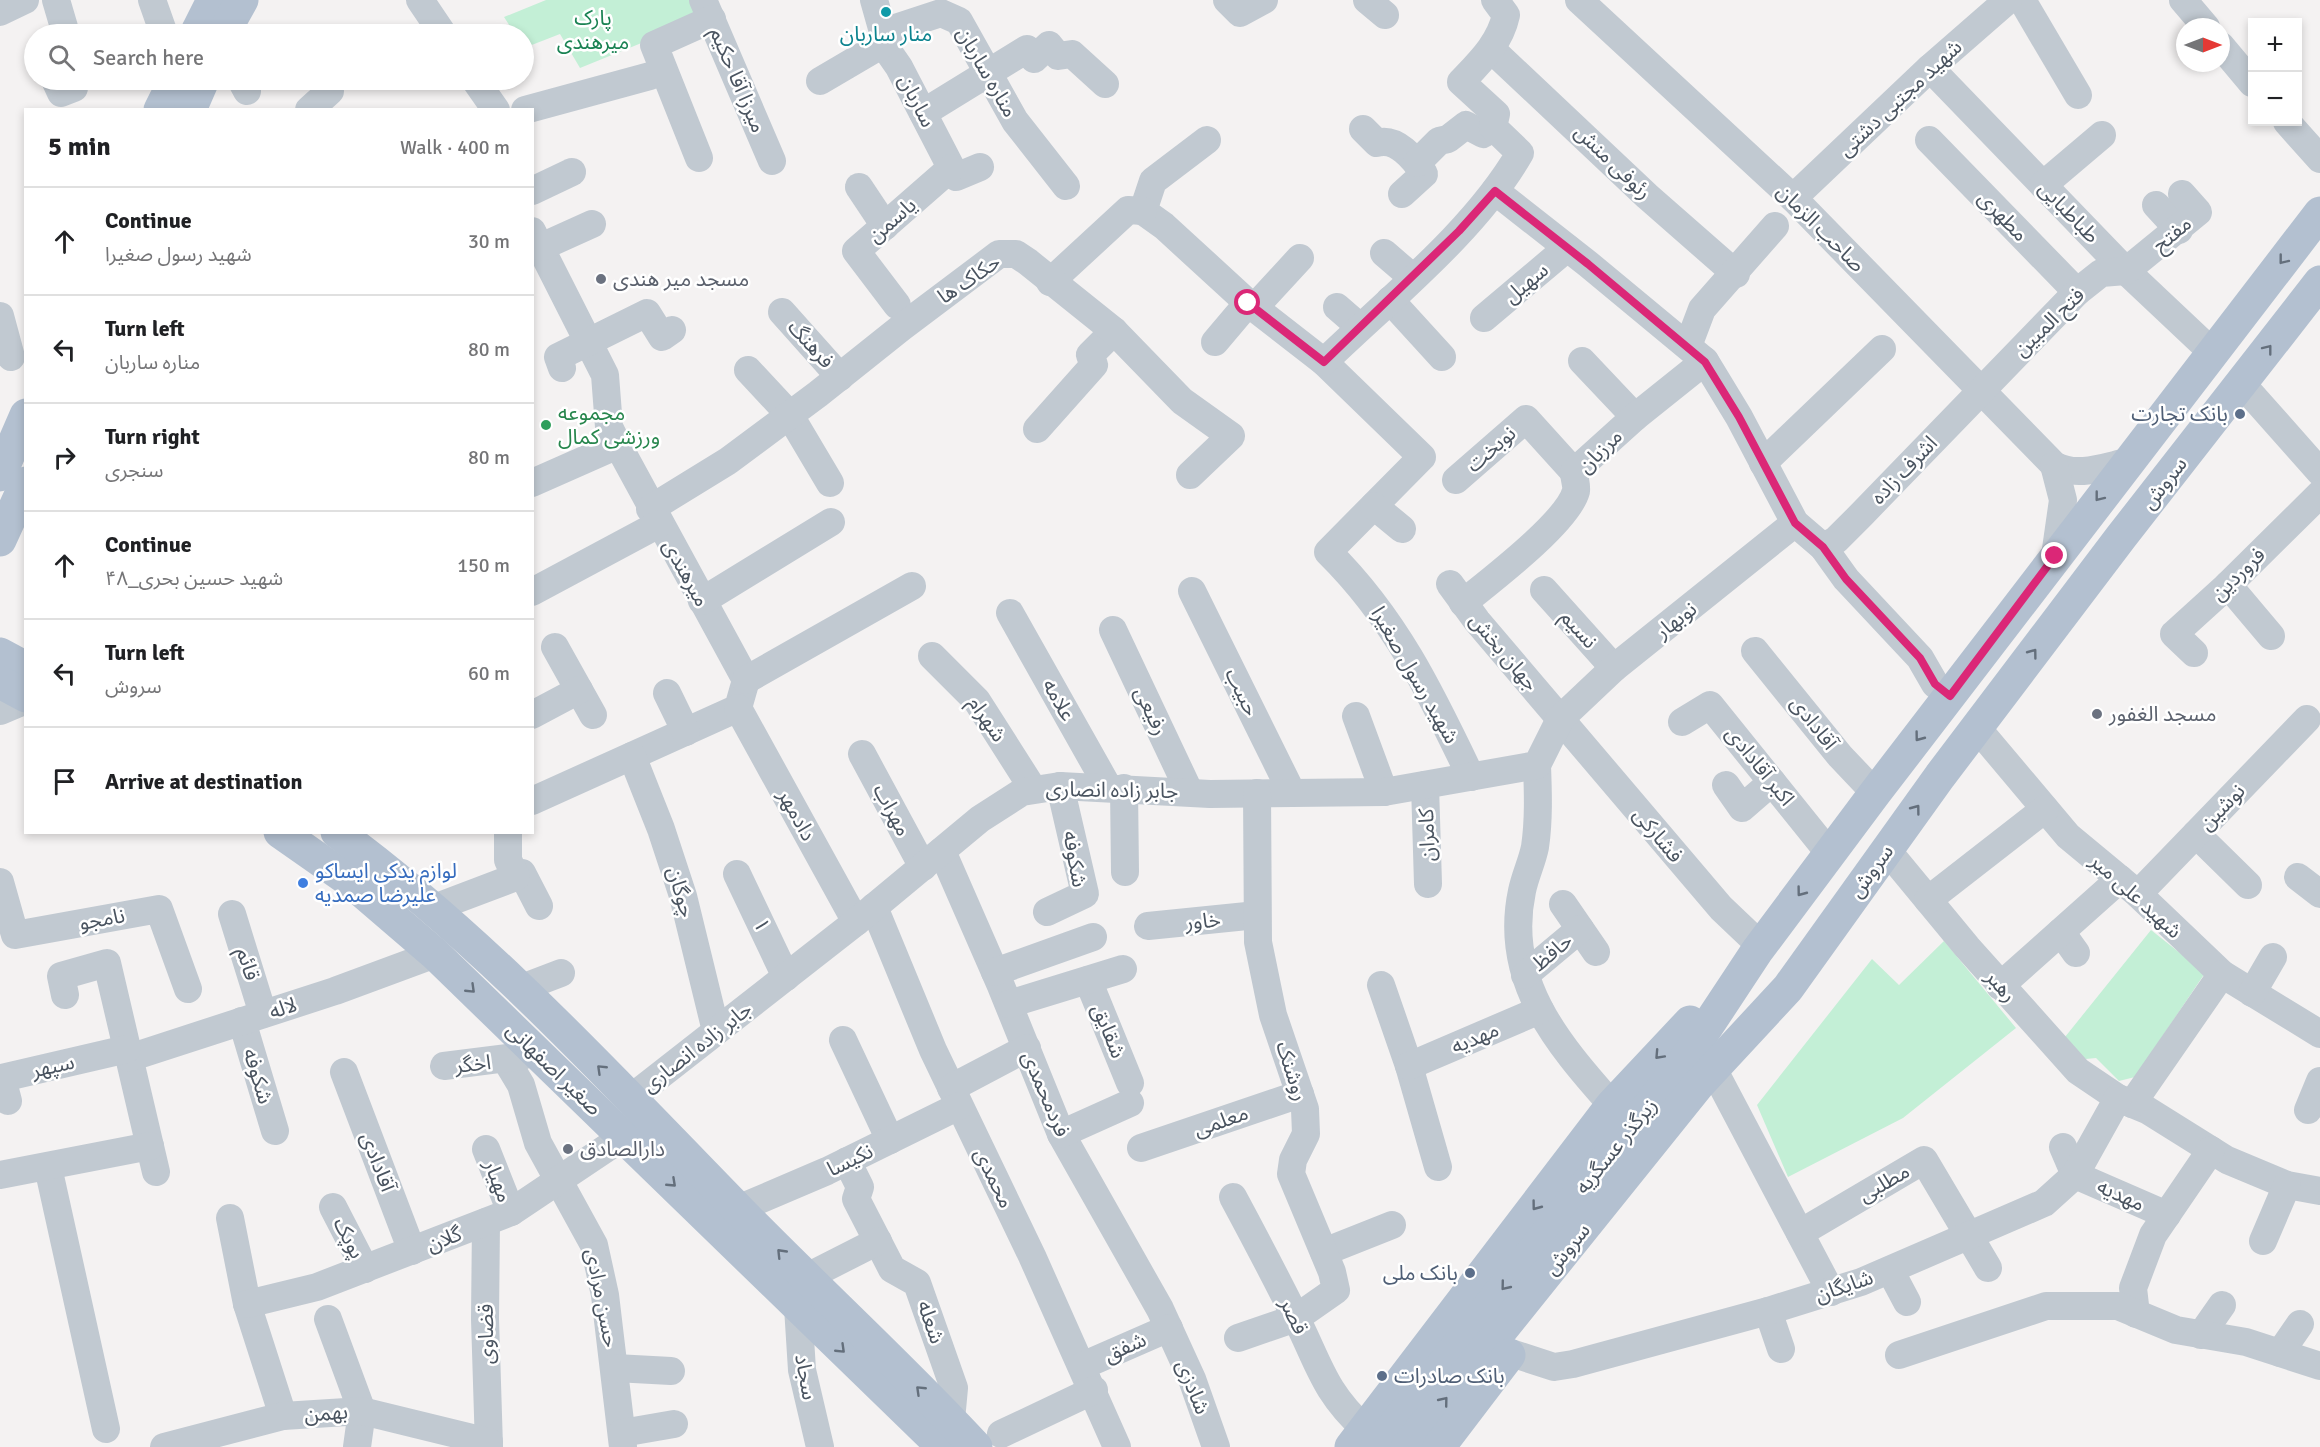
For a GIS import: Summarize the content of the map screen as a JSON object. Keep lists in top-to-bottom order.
{
  "streets": {
    "main road": ["سروش", "صغیر اصفهانی", "زیرگذر عسگریه"],
    "street": [
      "مناره ساربان",
      "میرزا آقا حکیم",
      "شهید مجتبی دشتی",
      "ساربان",
      "رئوفی منش",
      "طباطبایی",
      "مطهری",
      "یاسمن",
      "صاحب الزمان",
      "مفتح",
      "حکاک ها",
      "سهیل",
      "فتح المبین",
      "فرهنگ",
      "نوبخت",
      "مرزبان",
      "اشرف زاده",
      "میرهندی",
      "فروردین",
      "نوبهار",
      "نسیم",
      "جهان بخش",
      "شهید رسول صغیرا",
      "حبیب",
      "علامه",
      "رفیعی",
      "شهرام",
      "آقادادی",
      "اکبر آقادادی",
      "جابر زاده انصاری",
      "نوشین",
      "مهراب",
      "دادمهر",
      "کامران",
      "فشارکی",
      "شکوفه",
      "چوگان",
      "شهید علی میر",
      "نامجو",
      "خاور",
      "۱",
      "حافظ",
      "قائم",
      "رهبر",
      "لاله",
      "شقایق",
      "مهدیه",
      "اخگر",
      "سپهر",
      "روشنک",
      "فردمحمدی",
      "معلمی",
      "نکیسا",
      "محمدی",
      "مهیار",
      "مطلبی",
      "پوپک",
      "گلان",
      "شایگان",
      "حسن مرادی",
      "قصر",
      "شعله",
      "قضاوی",
      "شفق",
      "سجاد",
      "شادزی",
      "بهمن"
    ]
  },
  "crossings": [
    ["مناره ساربان", "ساربان"],
    ["شهید مجتبی دشتی", "طباطبایی"],
    ["شهید مجتبی دشتی", "صاحب الزمان"],
    ["ساربان", "یاسمن"],
    ["طباطبایی", "مفتح"],
    ["طباطبایی", "فتح المبین"],
    ["طباطبایی", "سروش"],
    ["مطهری", "فتح المبین"],
    ["صاحب الزمان", "فتح المبین"],
    ["صاحب الزمان", "اشرف زاده"],
    ["صاحب الزمان", "سروش"],
    ["مفتح", "فتح المبین"],
    ["حکاک ها", "فرهنگ"],
    ["حکاک ها", "میرهندی"],
    ["فتح المبین", "اشرف زاده"],
    ["نوبخت", "مرزبان"],
    ["مرزبان", "جهان بخش"],
    ["سروش", "آقادادی"],
    ["سروش", "اکبر آقادادی"],
    ["سروش", "فشارکی"],
    ["سروش", "شهید علی میر"],
    ["سروش", "رهبر"],
    ["سروش", "زیرگذر عسگریه"],
    ["نوبهار", "نسیم"],
    ["نوبهار", "جهان بخش"],
    ["نوبهار", "فشارکی"],
    ["جهان بخش", "فشارکی"],
    ["شهید رسول صغیرا", "جابر زاده انصاری"],
    ["حبیب", "جابر زاده انصاری"],
    ["علامه", "جابر زاده انصاری"],
    ["رفیعی", "جابر زاده انصاری"],
    ["شهرام", "جابر زاده انصاری"],
    ["شهرام", "شکوفه"],
    ["آقادادی", "گلان"],
    ["جابر زاده انصاری", "مهراب"],
    ["جابر زاده انصاری", "دادمهر"],
    ["جابر زاده انصاری", "کامران"],
    ["جابر زاده انصاری", "شکوفه"],
    ["جابر زاده انصاری", "چوگان"],
    ["جابر زاده انصاری", "۱"],
    ["جابر زاده انصاری", "صغیر اصفهانی"],
    ["جابر زاده انصاری", "روشنک"],
    ["جابر زاده انصاری", "فردمحمدی"],
    ["جابر زاده انصاری", "محمدی"],
    ["نوشین", "شهید علی میر"],
    ["نوشین", "رهبر"],
    ["مهراب", "فردمحمدی"],
    ["دادمهر", "محمدی"],
    ["فشارکی", "زیرگذر عسگریه"],
    ["شکوفه", "قائم"],
    ["شکوفه", "لاله"],
    ["خاور", "روشنک"],
    ["قائم", "لاله"],
    ["رهبر", "شایگان"],
    ["لاله", "سپهر"],
    ["لاله", "صغیر اصفهانی"],
    ["شقایق", "فردمحمدی"],
    ["مهدیه", "شایگان"],
    ["اخگر", "صغیر اصفهانی"],
    ["اخگر", "حسن مرادی"],
    ["صغیر اصفهانی", "نکیسا"],
    ["صغیر اصفهانی", "گلان"],
    ["صغیر اصفهانی", "شعله"],
    ["صغیر اصفهانی", "سجاد"],
    ["روشنک", "معلمی"],
    ["روشنک", "قصر"],
    ["فردمحمدی", "نکیسا"],
    ["فردمحمدی", "شفق"],
    ["فردمحمدی", "شادزی"],
    ["زیرگذر عسگریه", "قصر"],
    ["نکیسا", "محمدی"],
    ["نکیسا", "شعله"],
    ["محمدی", "شفق"],
    ["مهیار", "گلان"],
    ["مهیار", "قضاوی"],
    ["مطلبی", "شایگان"],
    ["پوپک", "گلان"],
    ["گلان", "حسن مرادی"],
    ["گلان", "قضاوی"],
    ["قضاوی", "بهمن"],
    ["شفق", "شادزی"]
  ],
  "parks": ["پارک میرهندی"],
  "places": [
    "منار ساربان",
    "مسجد میر هندی",
    "بانک تجارت",
    "مجموعه ورزشی کمال",
    "مسجد الغفور",
    "لوازم یدکی ایساکو علیرضا صمدیه",
    "دارالصادق",
    "بانک ملی",
    "بانک صادرات"
  ],
  "north": "right",
  "page": {
    "map_buttons": ["+", "−"],
    "search": "Search here",
    "heading": ["5 min", "Walk · 400 m"],
    "list": [
      ["Continue", "شهید رسول صغیرا", "30 m"],
      ["Turn left", "مناره ساربان", "80 m"],
      ["Turn right", "سنجری", "80 m"],
      ["Continue", "۴۸_شهید حسین بحری", "150 m"],
      ["Turn left", "سروش", "60 m"],
      "Arrive at destination"
    ]
  }
}
